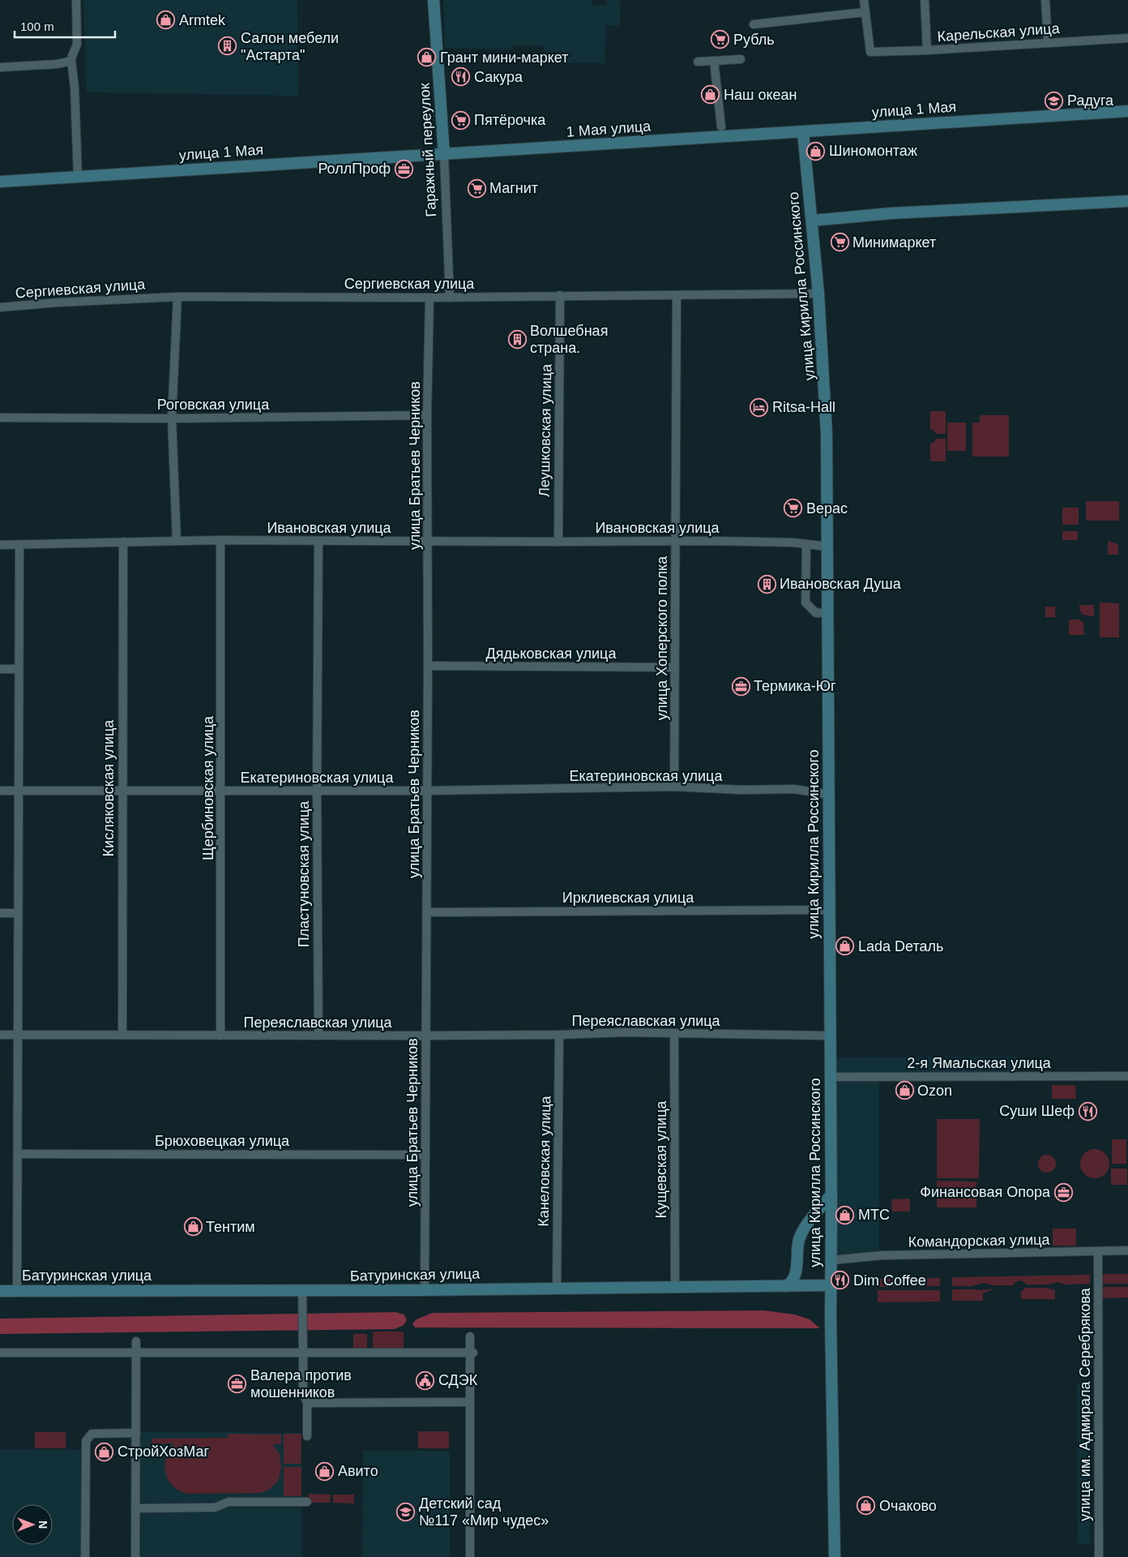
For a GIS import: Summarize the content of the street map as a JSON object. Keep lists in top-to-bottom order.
{
  "streets": {
    "main road": [
      "улица 1 Мая",
      "1 Мая улица",
      "Гаражный переулок",
      "улица Кирилла Россинского",
      "Батуринская улица"
    ],
    "street": [
      "Карельская улица",
      "Сергиевская улица",
      "Роговская улица",
      "Леушковская улица",
      "улица Братьев Черников",
      "Ивановская улица",
      "улица Хоперского полка",
      "Дядьковская улица",
      "Екатериновская улица",
      "Кисляковская улица",
      "Щербиновская улица",
      "Пластуновская улица",
      "Ирклиевская улица",
      "Переяславская улица",
      "2-я Ямальская улица",
      "Брюховецкая улица",
      "Кущевская улица",
      "Канеловская улица",
      "Командорская улица",
      "улица им. Адмирала Серебрякова"
    ]
  },
  "crossings": [
    ["улица 1 Мая", "1 Мая улица"],
    ["улица 1 Мая", "Гаражный переулок"],
    ["улица 1 Мая", "улица Кирилла Россинского"],
    ["1 Мая улица", "Гаражный переулок"],
    ["Гаражный переулок", "Сергиевская улица"],
    ["Сергиевская улица", "улица Кирилла Россинского"],
    ["Сергиевская улица", "Леушковская улица"],
    ["Сергиевская улица", "улица Братьев Черников"],
    ["Сергиевская улица", "улица Хоперского полка"],
    ["улица Кирилла Россинского", "Ивановская улица"],
    ["улица Кирилла Россинского", "Екатериновская улица"],
    ["улица Кирилла Россинского", "Ирклиевская улица"],
    ["улица Кирилла Россинского", "Переяславская улица"],
    ["улица Кирилла Россинского", "2-я Ямальская улица"],
    ["улица Кирилла Россинского", "Командорская улица"],
    ["улица Кирилла Россинского", "Батуринская улица"],
    ["Роговская улица", "улица Братьев Черников"],
    ["Леушковская улица", "Ивановская улица"],
    ["улица Братьев Черников", "Ивановская улица"],
    ["улица Братьев Черников", "Дядьковская улица"],
    ["улица Братьев Черников", "Екатериновская улица"],
    ["улица Братьев Черников", "Ирклиевская улица"],
    ["улица Братьев Черников", "Переяславская улица"],
    ["улица Братьев Черников", "Брюховецкая улица"],
    ["улица Братьев Черников", "Батуринская улица"],
    ["Ивановская улица", "улица Хоперского полка"],
    ["Ивановская улица", "Кисляковская улица"],
    ["Ивановская улица", "Щербиновская улица"],
    ["Ивановская улица", "Пластуновская улица"],
    ["улица Хоперского полка", "Дядьковская улица"],
    ["улица Хоперского полка", "Екатериновская улица"],
    ["Екатериновская улица", "Кисляковская улица"],
    ["Екатериновская улица", "Щербиновская улица"],
    ["Екатериновская улица", "Пластуновская улица"],
    ["Кисляковская улица", "Переяславская улица"],
    ["Щербиновская улица", "Переяславская улица"],
    ["Пластуновская улица", "Переяславская улица"],
    ["Переяславская улица", "Кущевская улица"],
    ["Переяславская улица", "Канеловская улица"],
    ["Кущевская улица", "Батуринская улица"],
    ["Канеловская улица", "Батуринская улица"],
    ["Командорская улица", "улица им. Адмирала Серебрякова"]
  ],
  "places": {
    "shop": [
      "Armtek",
      "Грант мини-маркет",
      "Наш океан",
      "Шиномонтаж",
      "Lada Dеталь",
      "Ozon",
      "МТС",
      "Тентим",
      "СтройХозМаг",
      "Авито",
      "Очаково"
    ],
    "supermarket": [
      "Рубль",
      "Пятёрочка",
      "Магнит",
      "Минимаркет",
      "Верас"
    ],
    "building": ["Салон мебели \"Астарта\"", "Волшебная страна.", "Ивановская Душа"],
    "restaurant": ["Сакура", "Суши Шеф", "Dim Coffee"],
    "school or university": ["Радуга", "Детский сад №117 «Мир чудес»"],
    "office": [
      "РоллПроф",
      "Термика-Юг",
      "Финансовая Опора",
      "Валера против мошенников"
    ],
    "hotel": ["Ritsa-Hall"],
    "public building": ["СДЭК"]
  },
  "scale_bar": "100 m",
  "north": "right"
}
